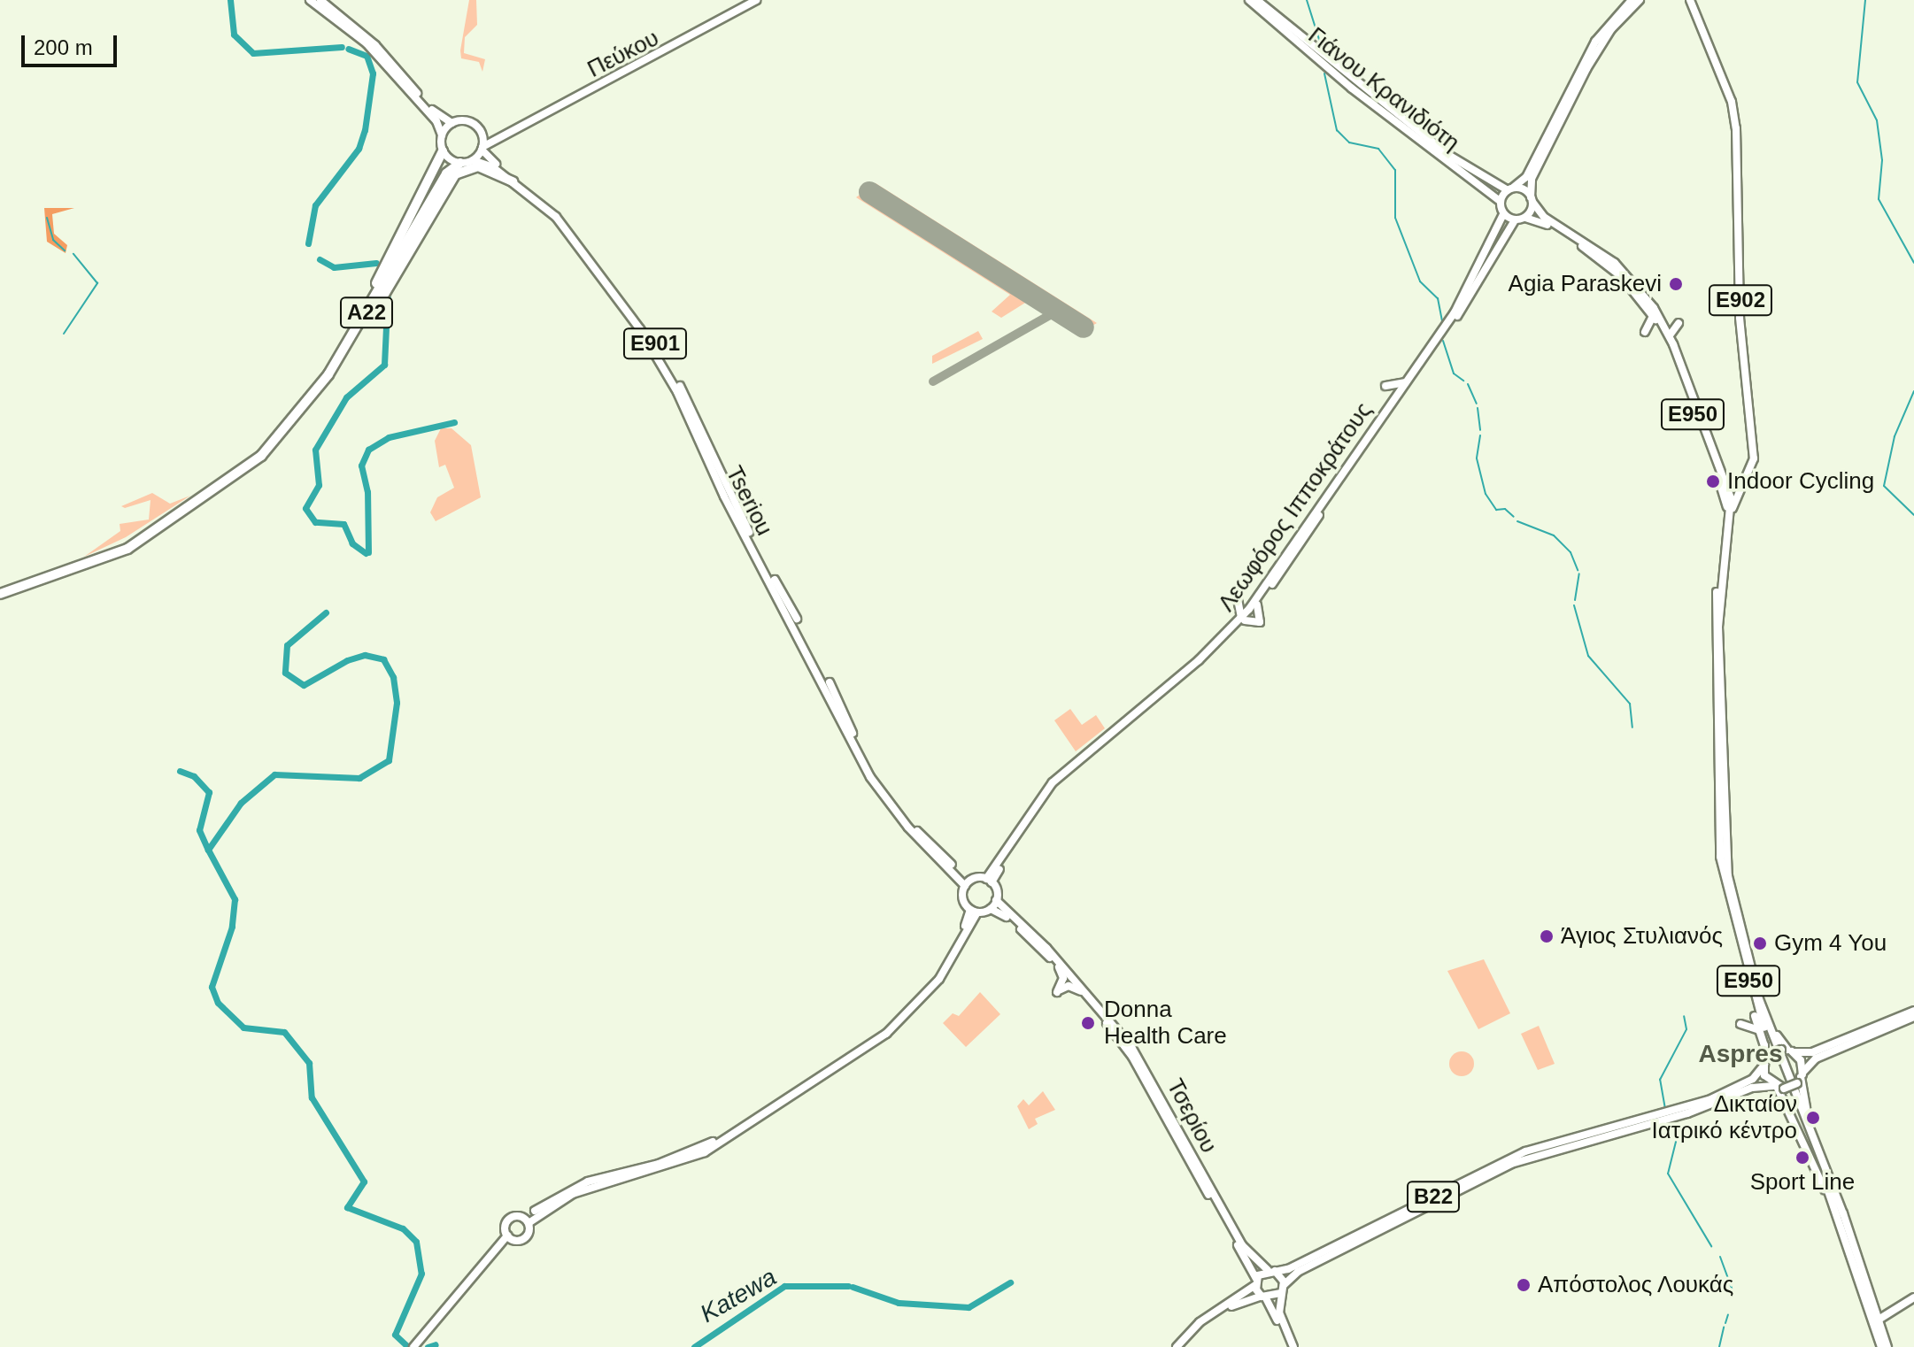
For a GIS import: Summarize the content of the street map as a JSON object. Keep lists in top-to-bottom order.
{
  "streets": {
    "highway": ["A22"],
    "main road": [
      "Πεύκου",
      "Γιάνου Κρανιδιότη",
      "E902",
      "E901",
      "E950",
      "Tseriou",
      "Λεωφόρος Ιπποκράτους",
      "Τσερίου",
      "B22"
    ]
  },
  "crossings": [
    ["Πεύκου", "A22"],
    ["Πεύκου", "Tseriou"],
    ["Γιάνου Κρανιδιότη", "E950"],
    ["Γιάνου Κρανιδιότη", "Λεωφόρος Ιπποκράτους"],
    ["A22", "Tseriou"],
    ["E950", "Λεωφόρος Ιπποκράτους"],
    ["E950", "B22"],
    ["Tseriou", "Λεωφόρος Ιπποκράτους"],
    ["Tseriou", "Τσερίου"],
    ["Λεωφόρος Ιπποκράτους", "Τσερίου"],
    ["Τσερίου", "B22"]
  ],
  "districts": ["Aspres"],
  "water": ["Katewa"],
  "places": [
    "Agia Paraskevi",
    "Indoor Cycling",
    "Άγιος Στυλιανός",
    "Gym 4 You",
    "Donna Health Care",
    "Δικταίον Ιατρικό κέντρο",
    "Sport Line",
    "Απόστολος Λουκάς"
  ],
  "scale_bar": "200 m"
}
